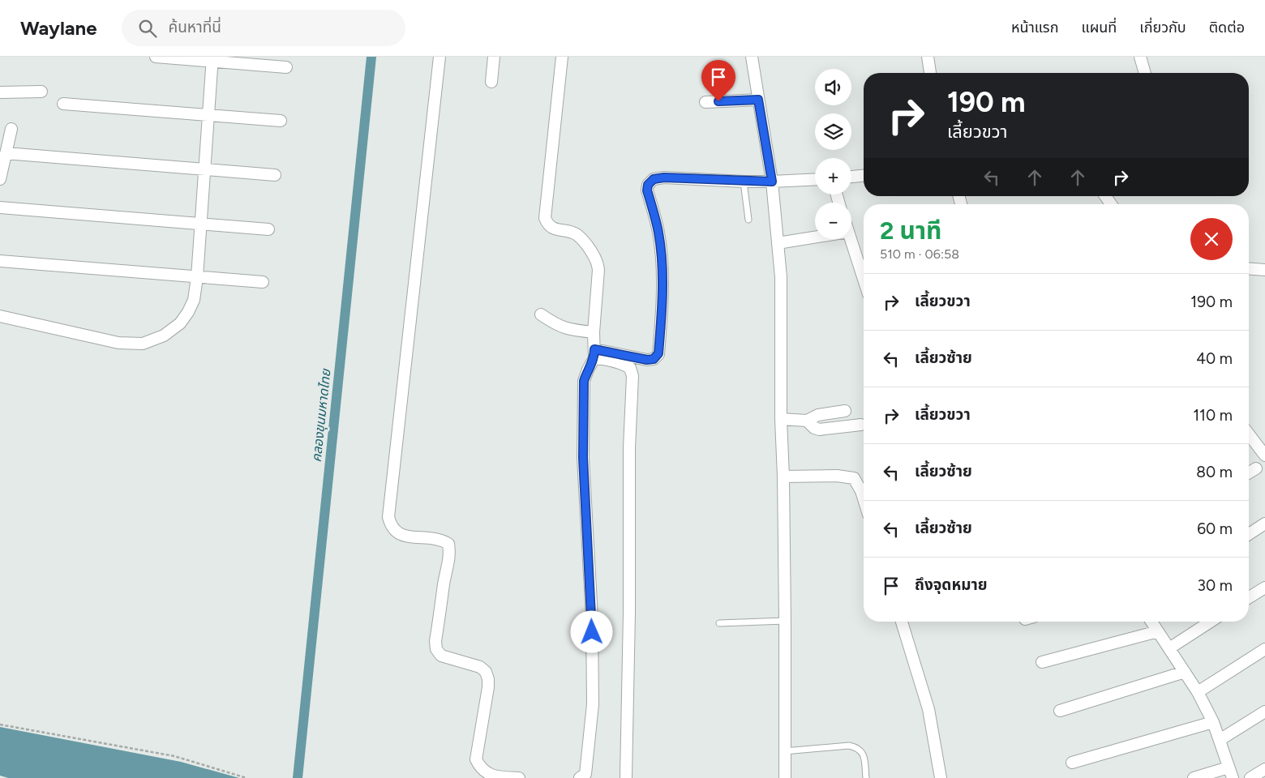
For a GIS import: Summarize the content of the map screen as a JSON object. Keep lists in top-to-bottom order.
{
  "water": ["คลองขุนมหาดไทย"],
  "page": {
    "header": "Waylane",
    "search": "ค้นหาที่นี่",
    "nav": [
      "หน้าแรก",
      "แผนที่",
      "เกี่ยวกับ",
      "ติดต่อ"
    ],
    "map_buttons": ["+", "−"],
    "turn": ["190 m", "เลี้ยวขวา"],
    "heading": ["2 นาที", "510 m · 06:58"],
    "list": [
      {
        "name": "เลี้ยวขวา",
        "value": "190 m"
      },
      {
        "name": "เลี้ยวซ้าย",
        "value": "40 m"
      },
      {
        "name": "เลี้ยวขวา",
        "value": "110 m"
      },
      {
        "name": "เลี้ยวซ้าย",
        "value": "80 m"
      },
      {
        "name": "เลี้ยวซ้าย",
        "value": "60 m"
      },
      {
        "name": "ถึงจุดหมาย",
        "value": "30 m"
      }
    ]
  }
}
